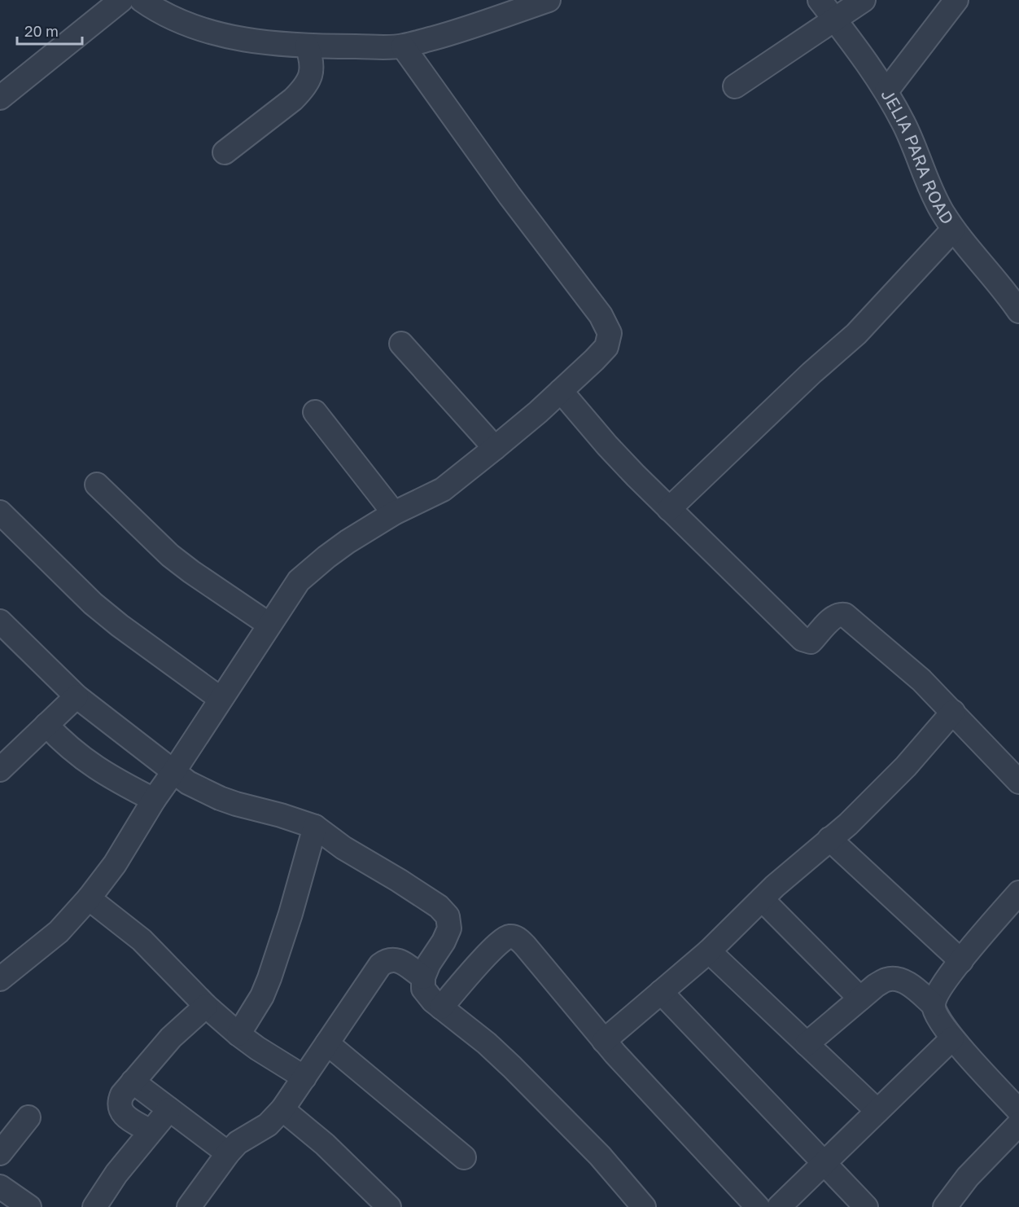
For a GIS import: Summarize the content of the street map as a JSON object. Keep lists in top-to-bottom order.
{
  "streets": {
    "street": ["JELIA PARA ROAD"]
  },
  "scale_bar": "20 m"
}
